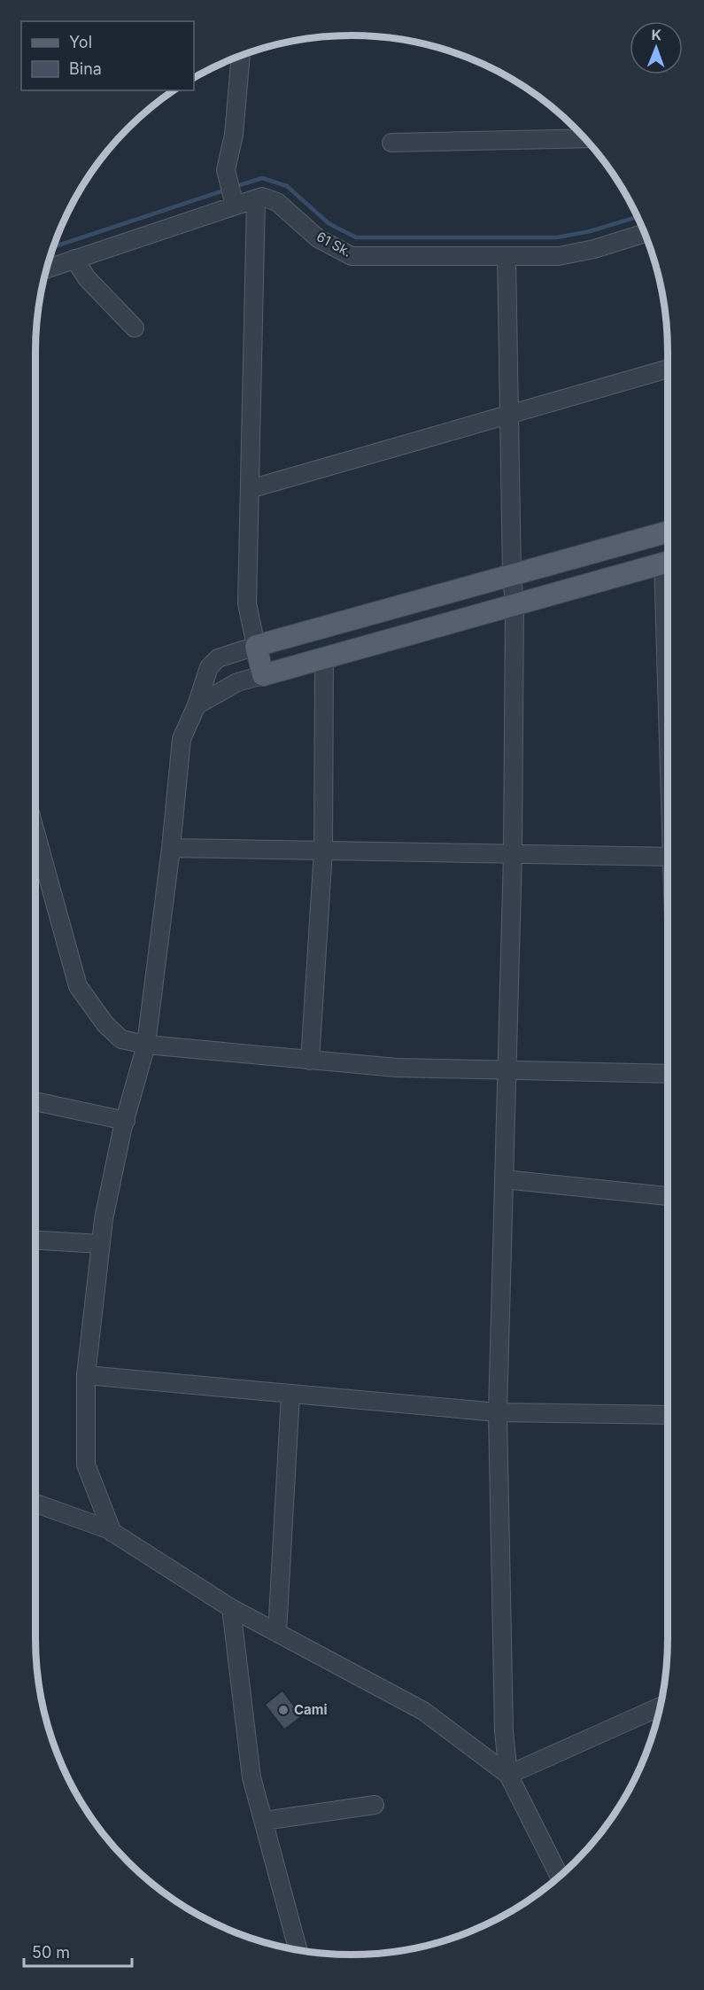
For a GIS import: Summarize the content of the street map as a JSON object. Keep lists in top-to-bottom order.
{
  "streets": {
    "street": ["61 Sk."]
  },
  "places": ["Cami"],
  "legend": ["Yol", "Bina"],
  "scale_bar": "50 m",
  "north": "top"
}
